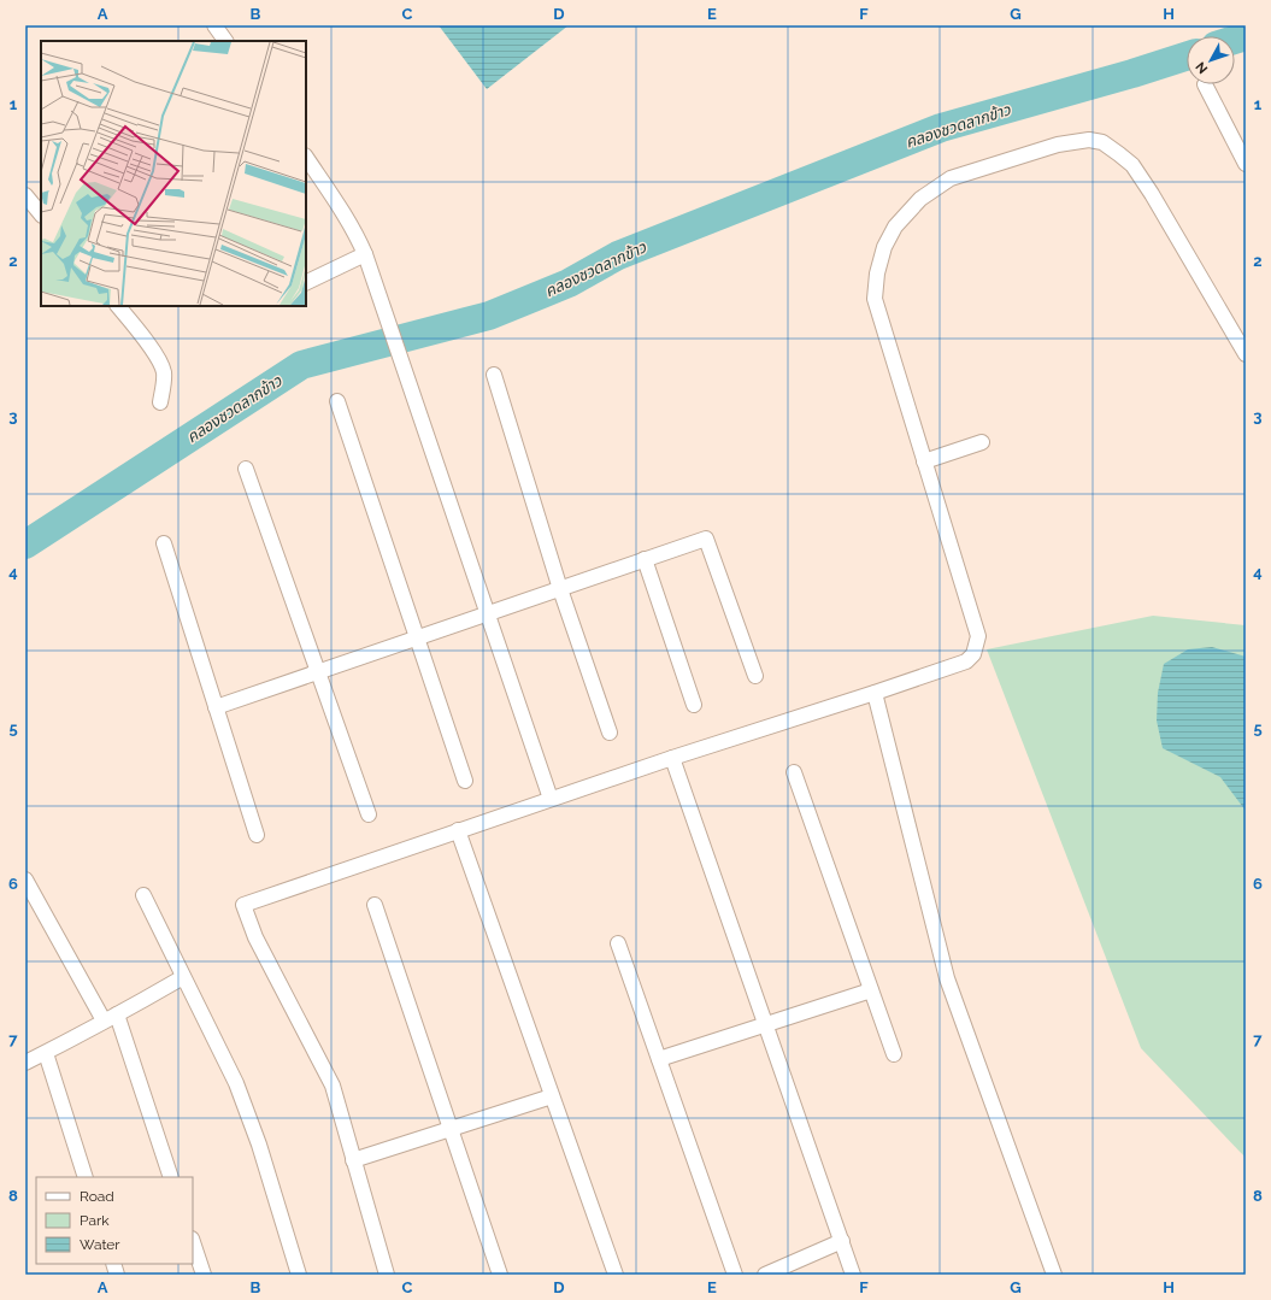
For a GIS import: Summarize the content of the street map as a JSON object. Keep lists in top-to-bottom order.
{
  "water": ["คลองชวดลากข้าว"],
  "legend": ["Road", "Park", "Water"],
  "north": "bottom left",
  "grid": {
    "columns": [
      "A",
      "B",
      "C",
      "D",
      "E",
      "F",
      "G",
      "H"
    ],
    "rows": [
      "1",
      "2",
      "3",
      "4",
      "5",
      "6",
      "7",
      "8"
    ]
  }
}
